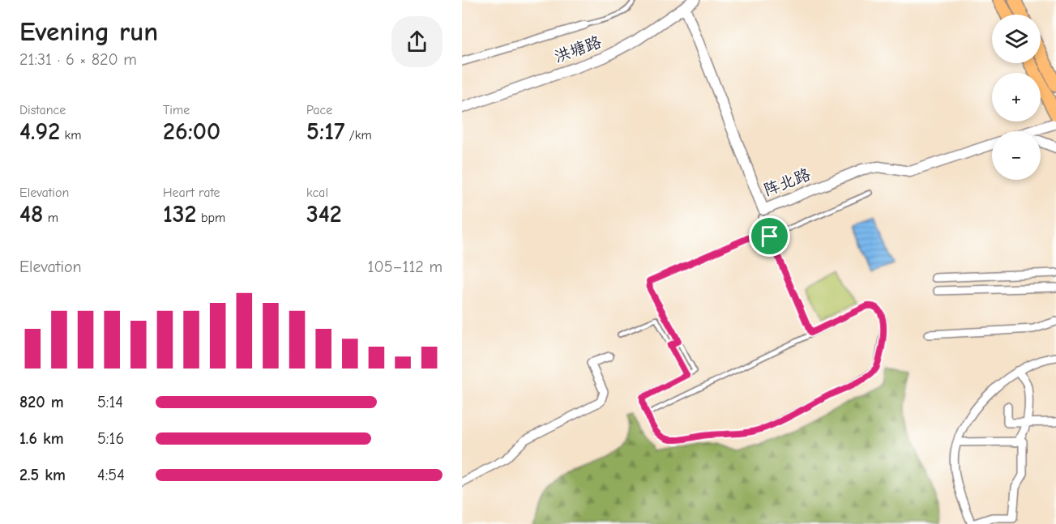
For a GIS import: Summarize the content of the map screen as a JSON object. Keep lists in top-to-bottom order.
{
  "streets": {
    "street": ["洪塘路", "阵北路"]
  },
  "crossings": [
    ["洪塘路", "阵北路"]
  ],
  "page": {
    "heading": ["Evening run", "21:31 · 6 × 820 m"],
    "map_buttons": ["+", "−"],
    "stats": [
      ["Distance", "4.92 km"],
      ["Time", "26:00"],
      ["Pace", "5:17 /km"],
      ["Elevation", "48 m"],
      ["Heart rate", "132 bpm"],
      ["kcal", "342"]
    ],
    "chart": ["Elevation", "105–112 m"],
    "list": [
      {
        "name": "820 m",
        "note": "5:14"
      },
      {
        "name": "1.6 km",
        "note": "5:16"
      },
      {
        "name": "2.5 km",
        "note": "4:54"
      }
    ]
  }
}
